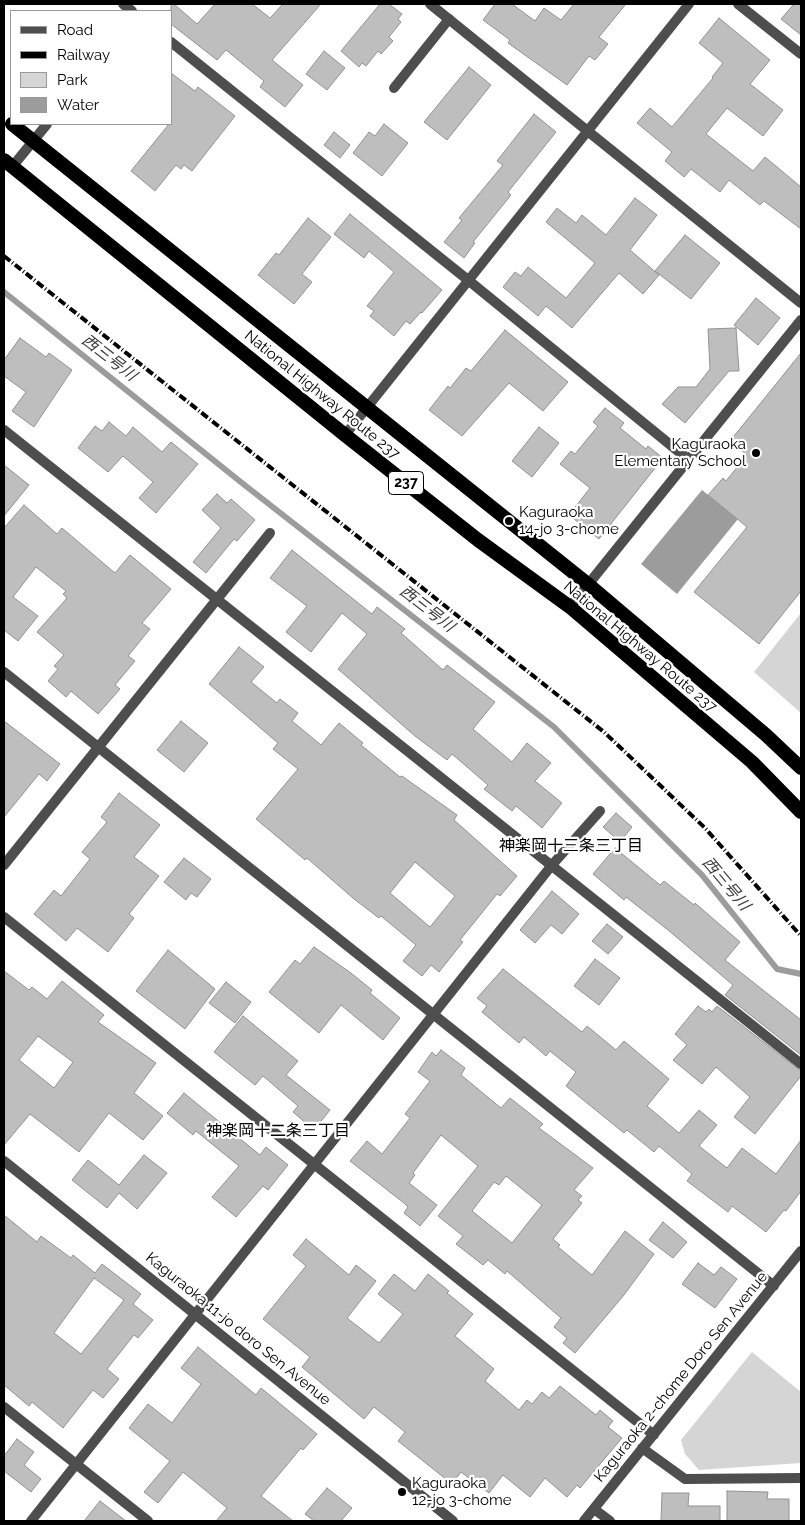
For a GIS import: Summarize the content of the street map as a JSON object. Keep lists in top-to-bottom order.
{
  "streets": {
    "highway": ["National Highway Route 237", "237"],
    "street": ["Kaguraoka 11-jo doro Sen Avenue", "Kaguraoka 2-chome Doro Sen Avenue"]
  },
  "districts": ["神楽岡十三条三丁目", "神楽岡十二条三丁目"],
  "water": ["西三号川"],
  "places": ["Kaguraoka Elementary School", "Kaguraoka 14-jo 3-chome", "Kaguraoka 12-jo 3-chome"],
  "legend": [
    "Road",
    "Railway",
    "Park",
    "Water"
  ]
}
